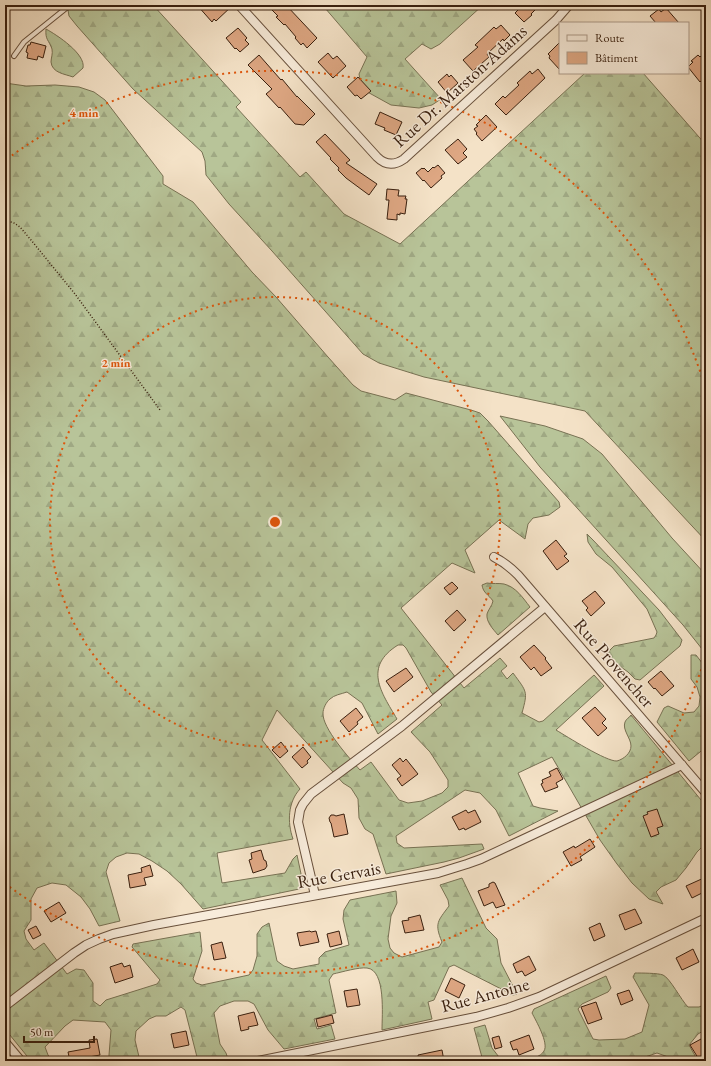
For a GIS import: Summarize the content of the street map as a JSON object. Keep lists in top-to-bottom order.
{
  "streets": {
    "street": [
      "Rue Dr. Marston-Adams",
      "Rue Provencher",
      "Rue Gervais",
      "Rue Antoine"
    ]
  },
  "crossings": [
    ["Rue Provencher", "Rue Gervais"]
  ],
  "legend": ["Route", "Bâtiment"],
  "scale_bar": "50 m",
  "rings": ["4 min", "2 min"]
}
